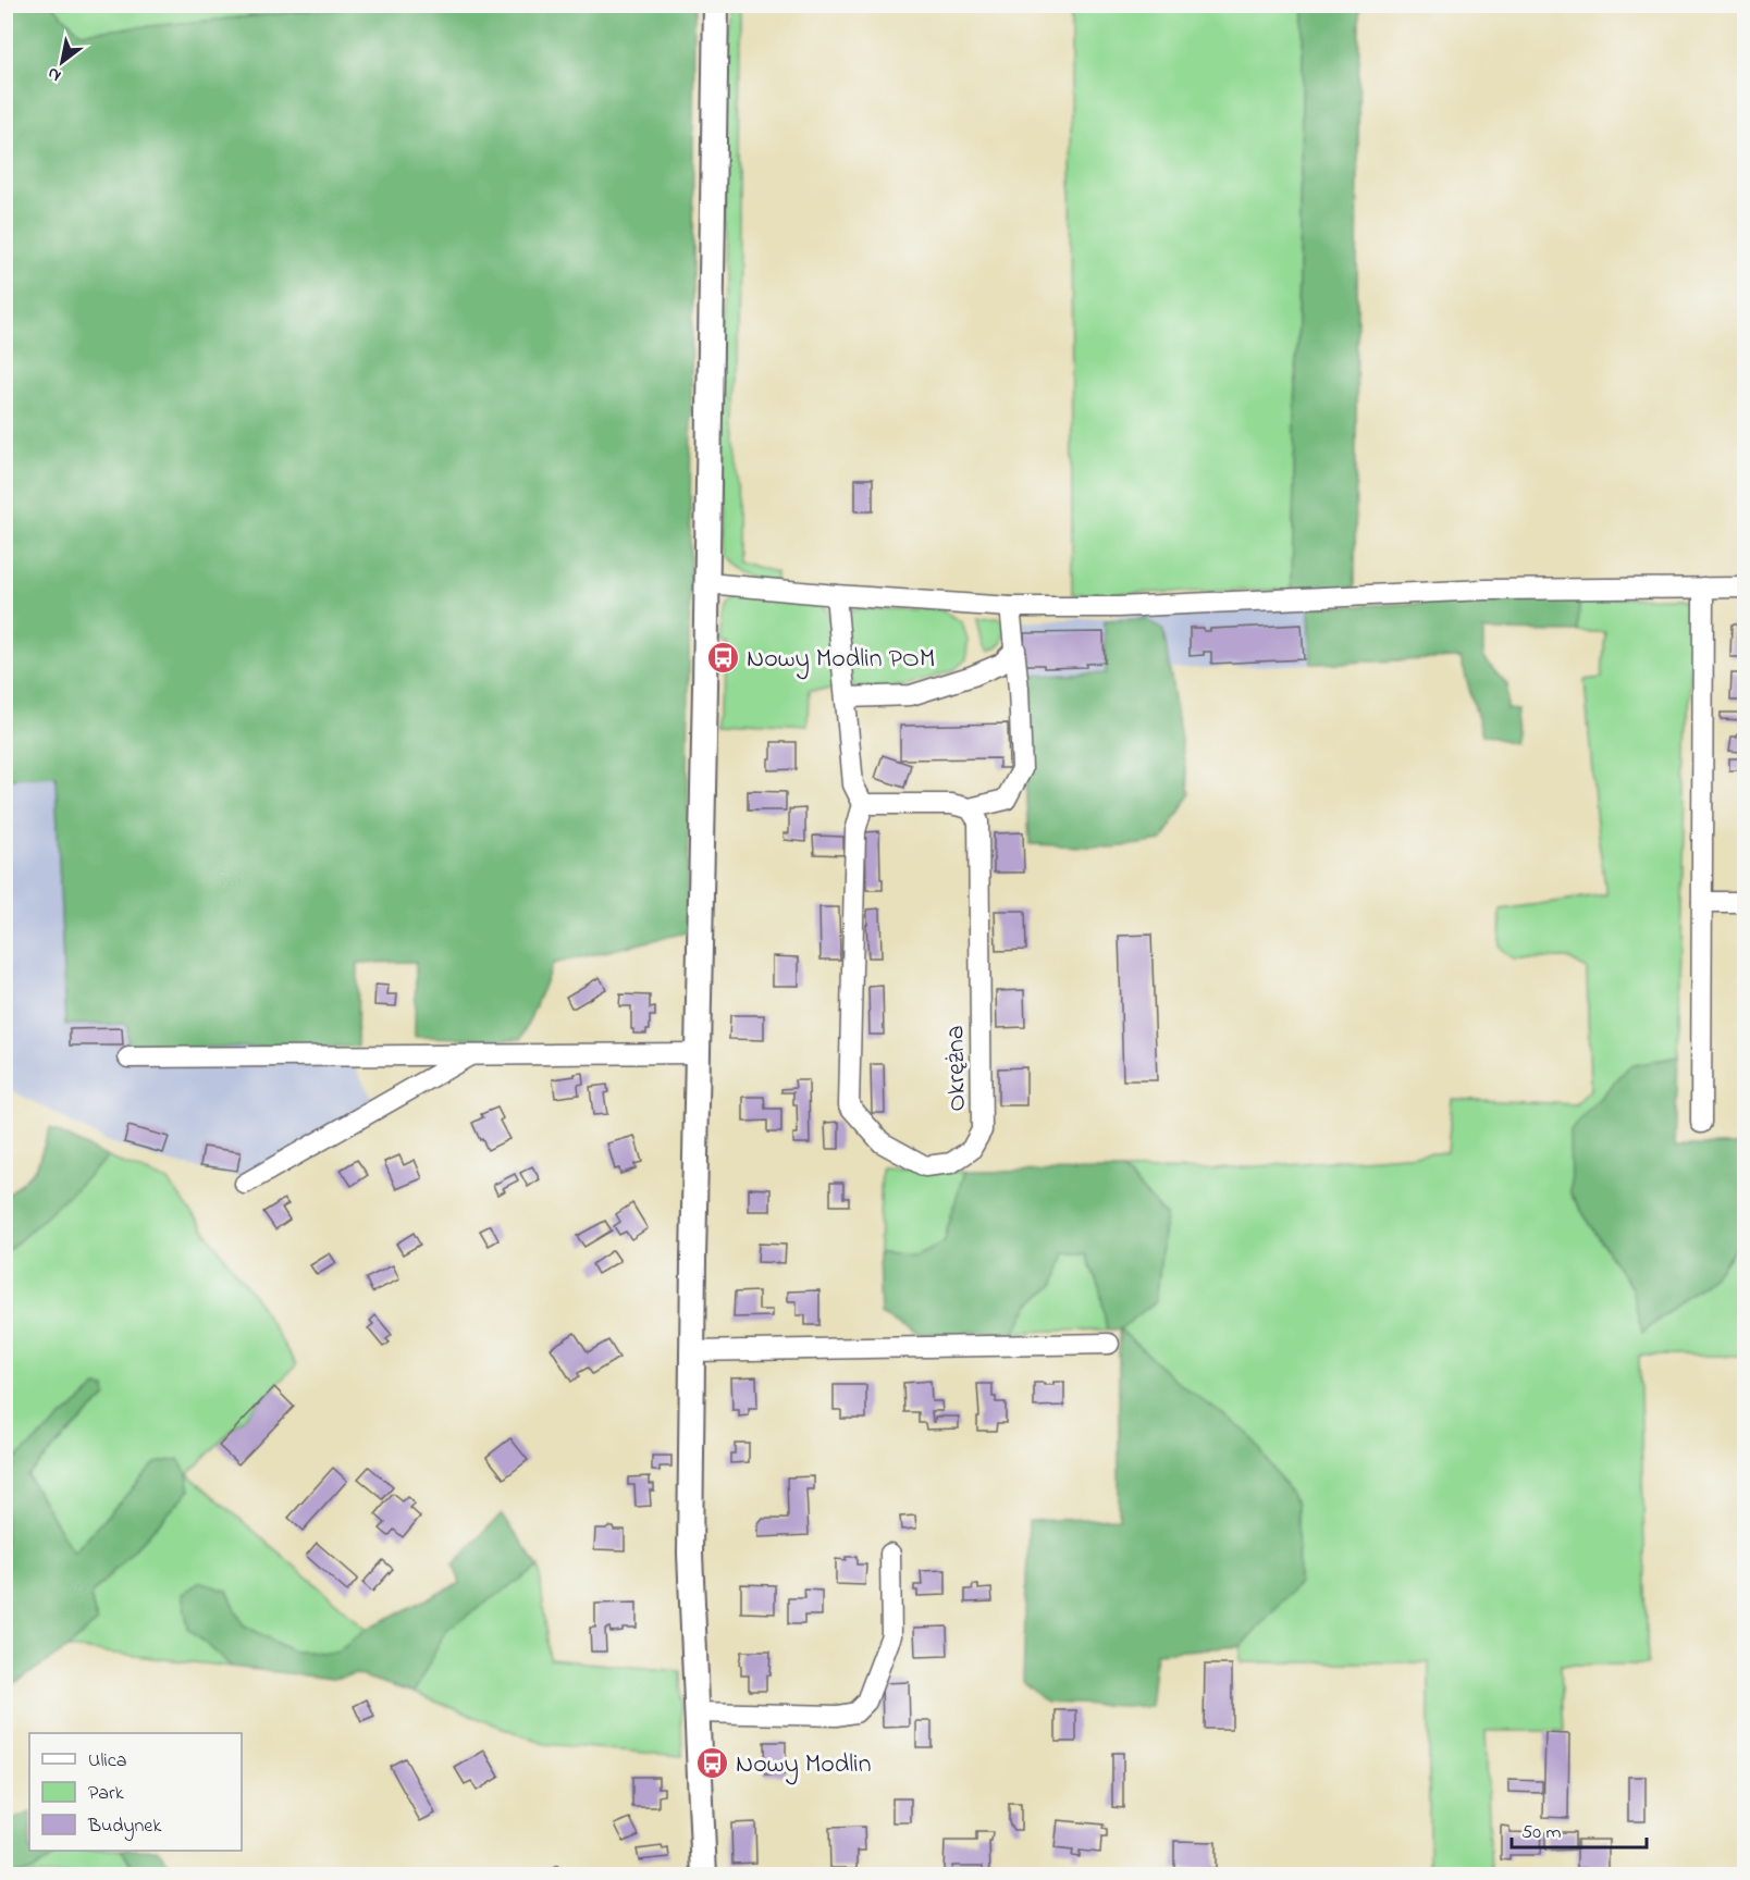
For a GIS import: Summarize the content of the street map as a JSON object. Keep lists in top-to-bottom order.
{
  "streets": {
    "street": ["Okrężna"]
  },
  "places": {
    "bus stop": ["Nowy Modlin POM", "Nowy Modlin"]
  },
  "legend": ["Ulica", "Park", "Budynek"],
  "scale_bar": "50 m",
  "north": "bottom left"
}
